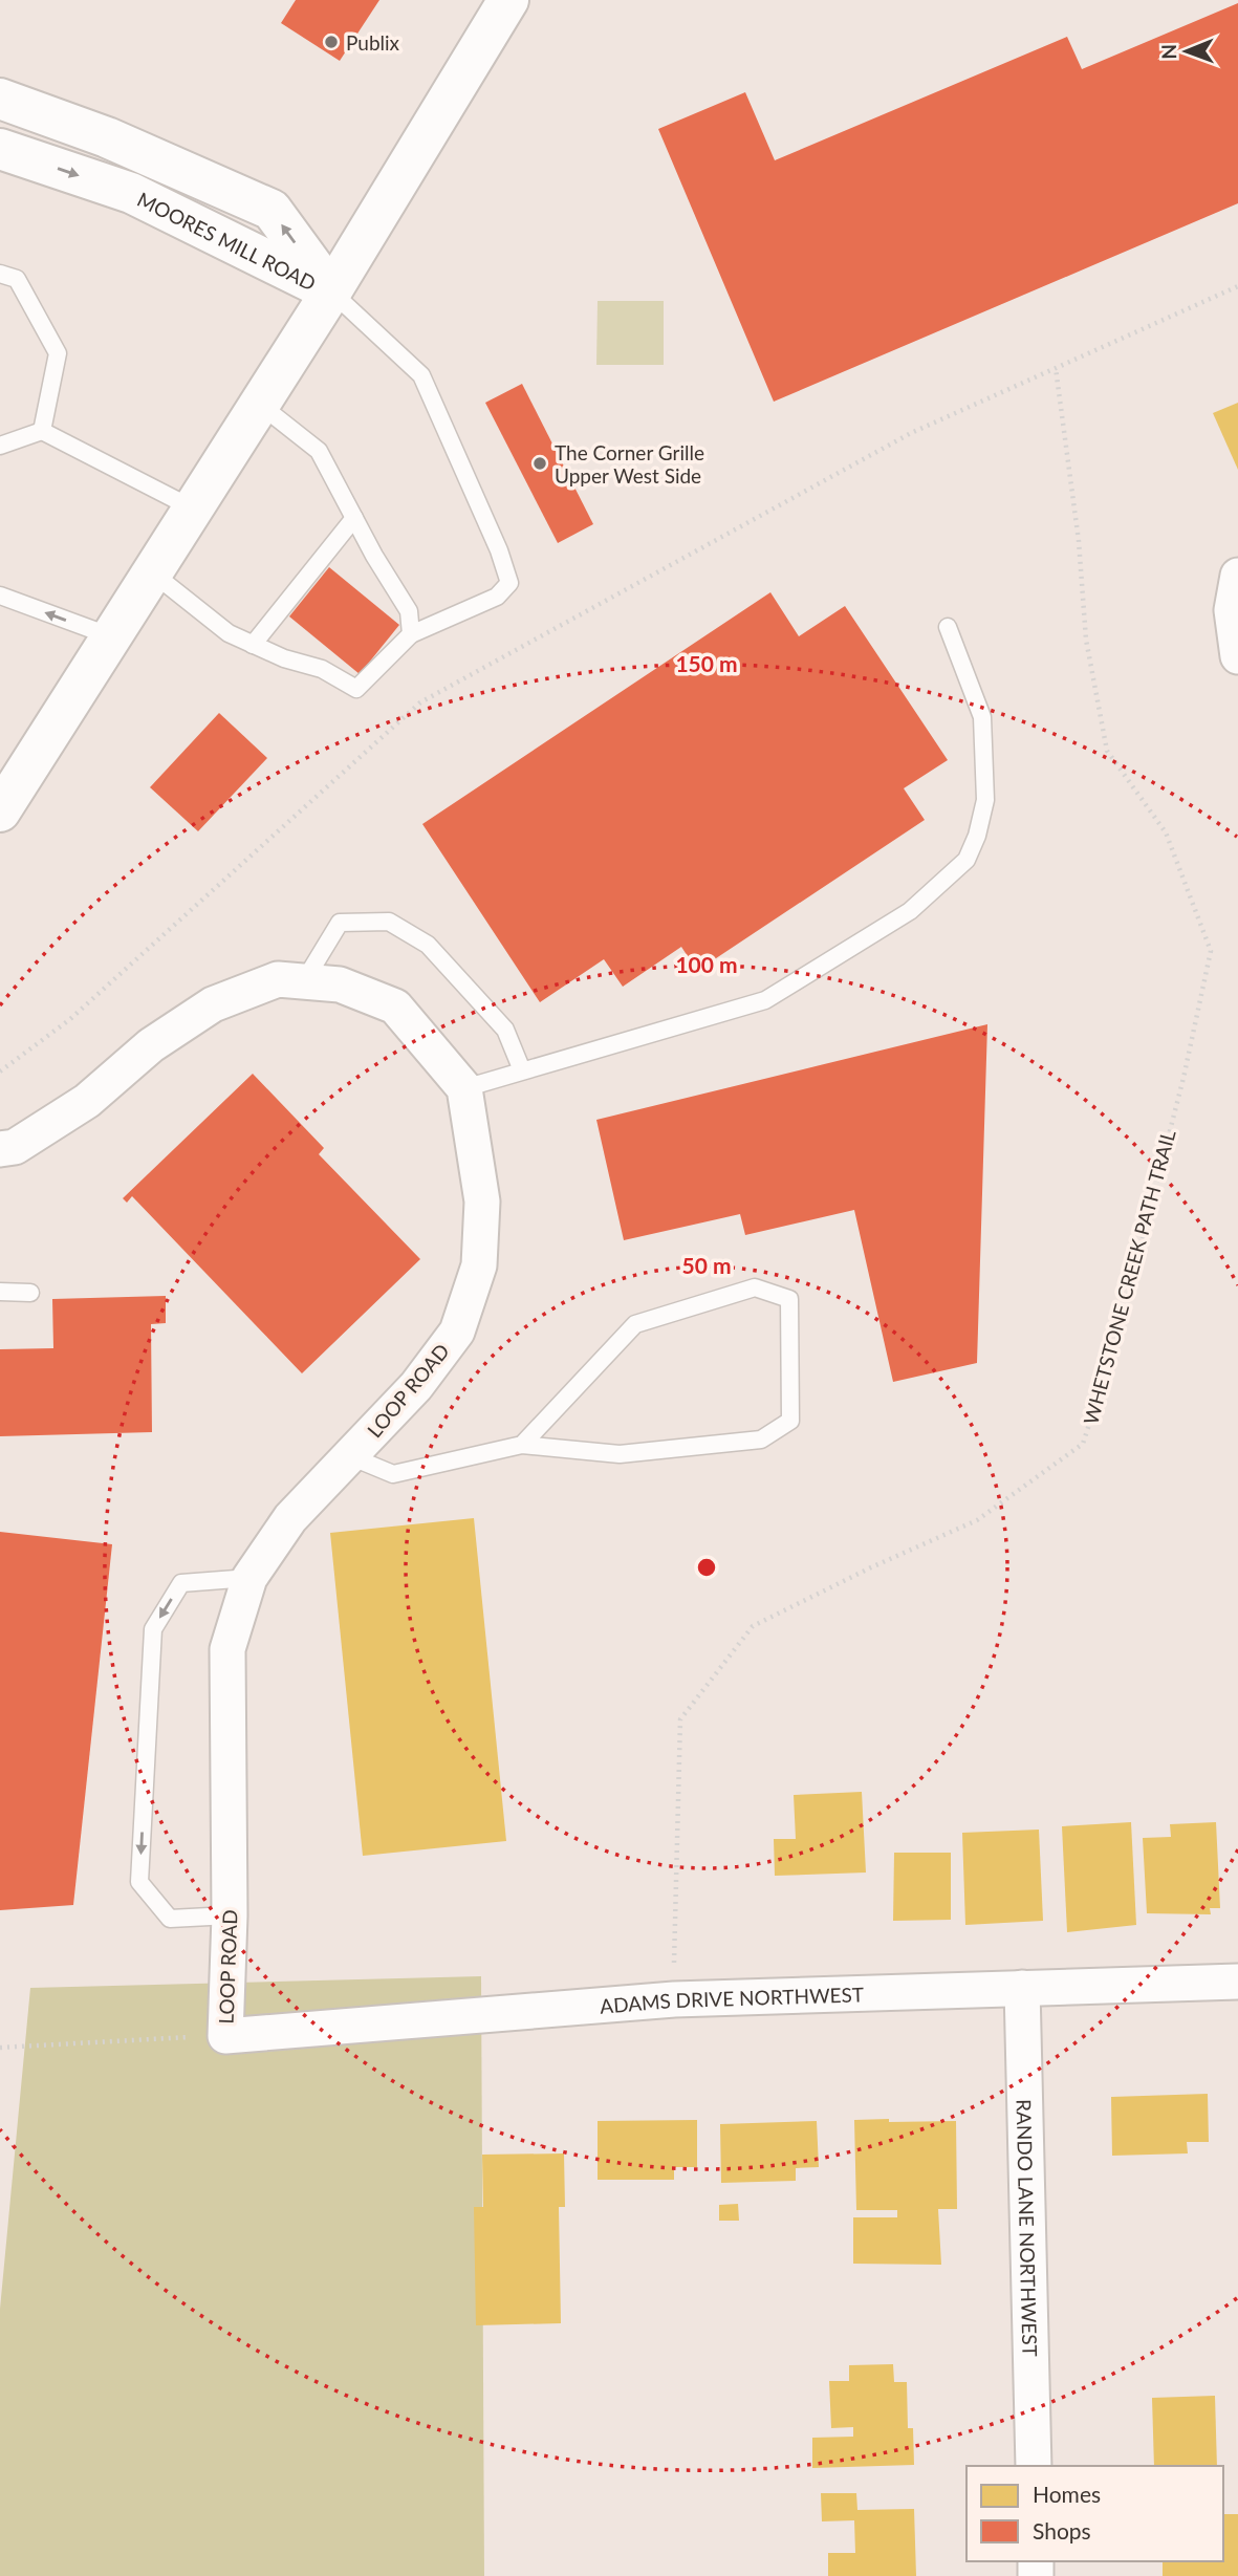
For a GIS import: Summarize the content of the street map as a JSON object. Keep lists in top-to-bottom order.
{
  "streets": {
    "main road": ["MOORES MILL ROAD"],
    "street": ["LOOP ROAD", "ADAMS DRIVE NORTHWEST", "RANDO LANE NORTHWEST"],
    "path": ["WHETSTONE CREEK PATH TRAIL"]
  },
  "crossings": [
    ["WHETSTONE CREEK PATH TRAIL", "ADAMS DRIVE NORTHWEST"],
    ["LOOP ROAD", "ADAMS DRIVE NORTHWEST"],
    ["ADAMS DRIVE NORTHWEST", "RANDO LANE NORTHWEST"]
  ],
  "places": ["Publix", "The Corner Grille Upper West Side"],
  "legend": ["Homes", "Shops"],
  "north": "left",
  "rings": ["150 m", "100 m", "50 m"]
}
